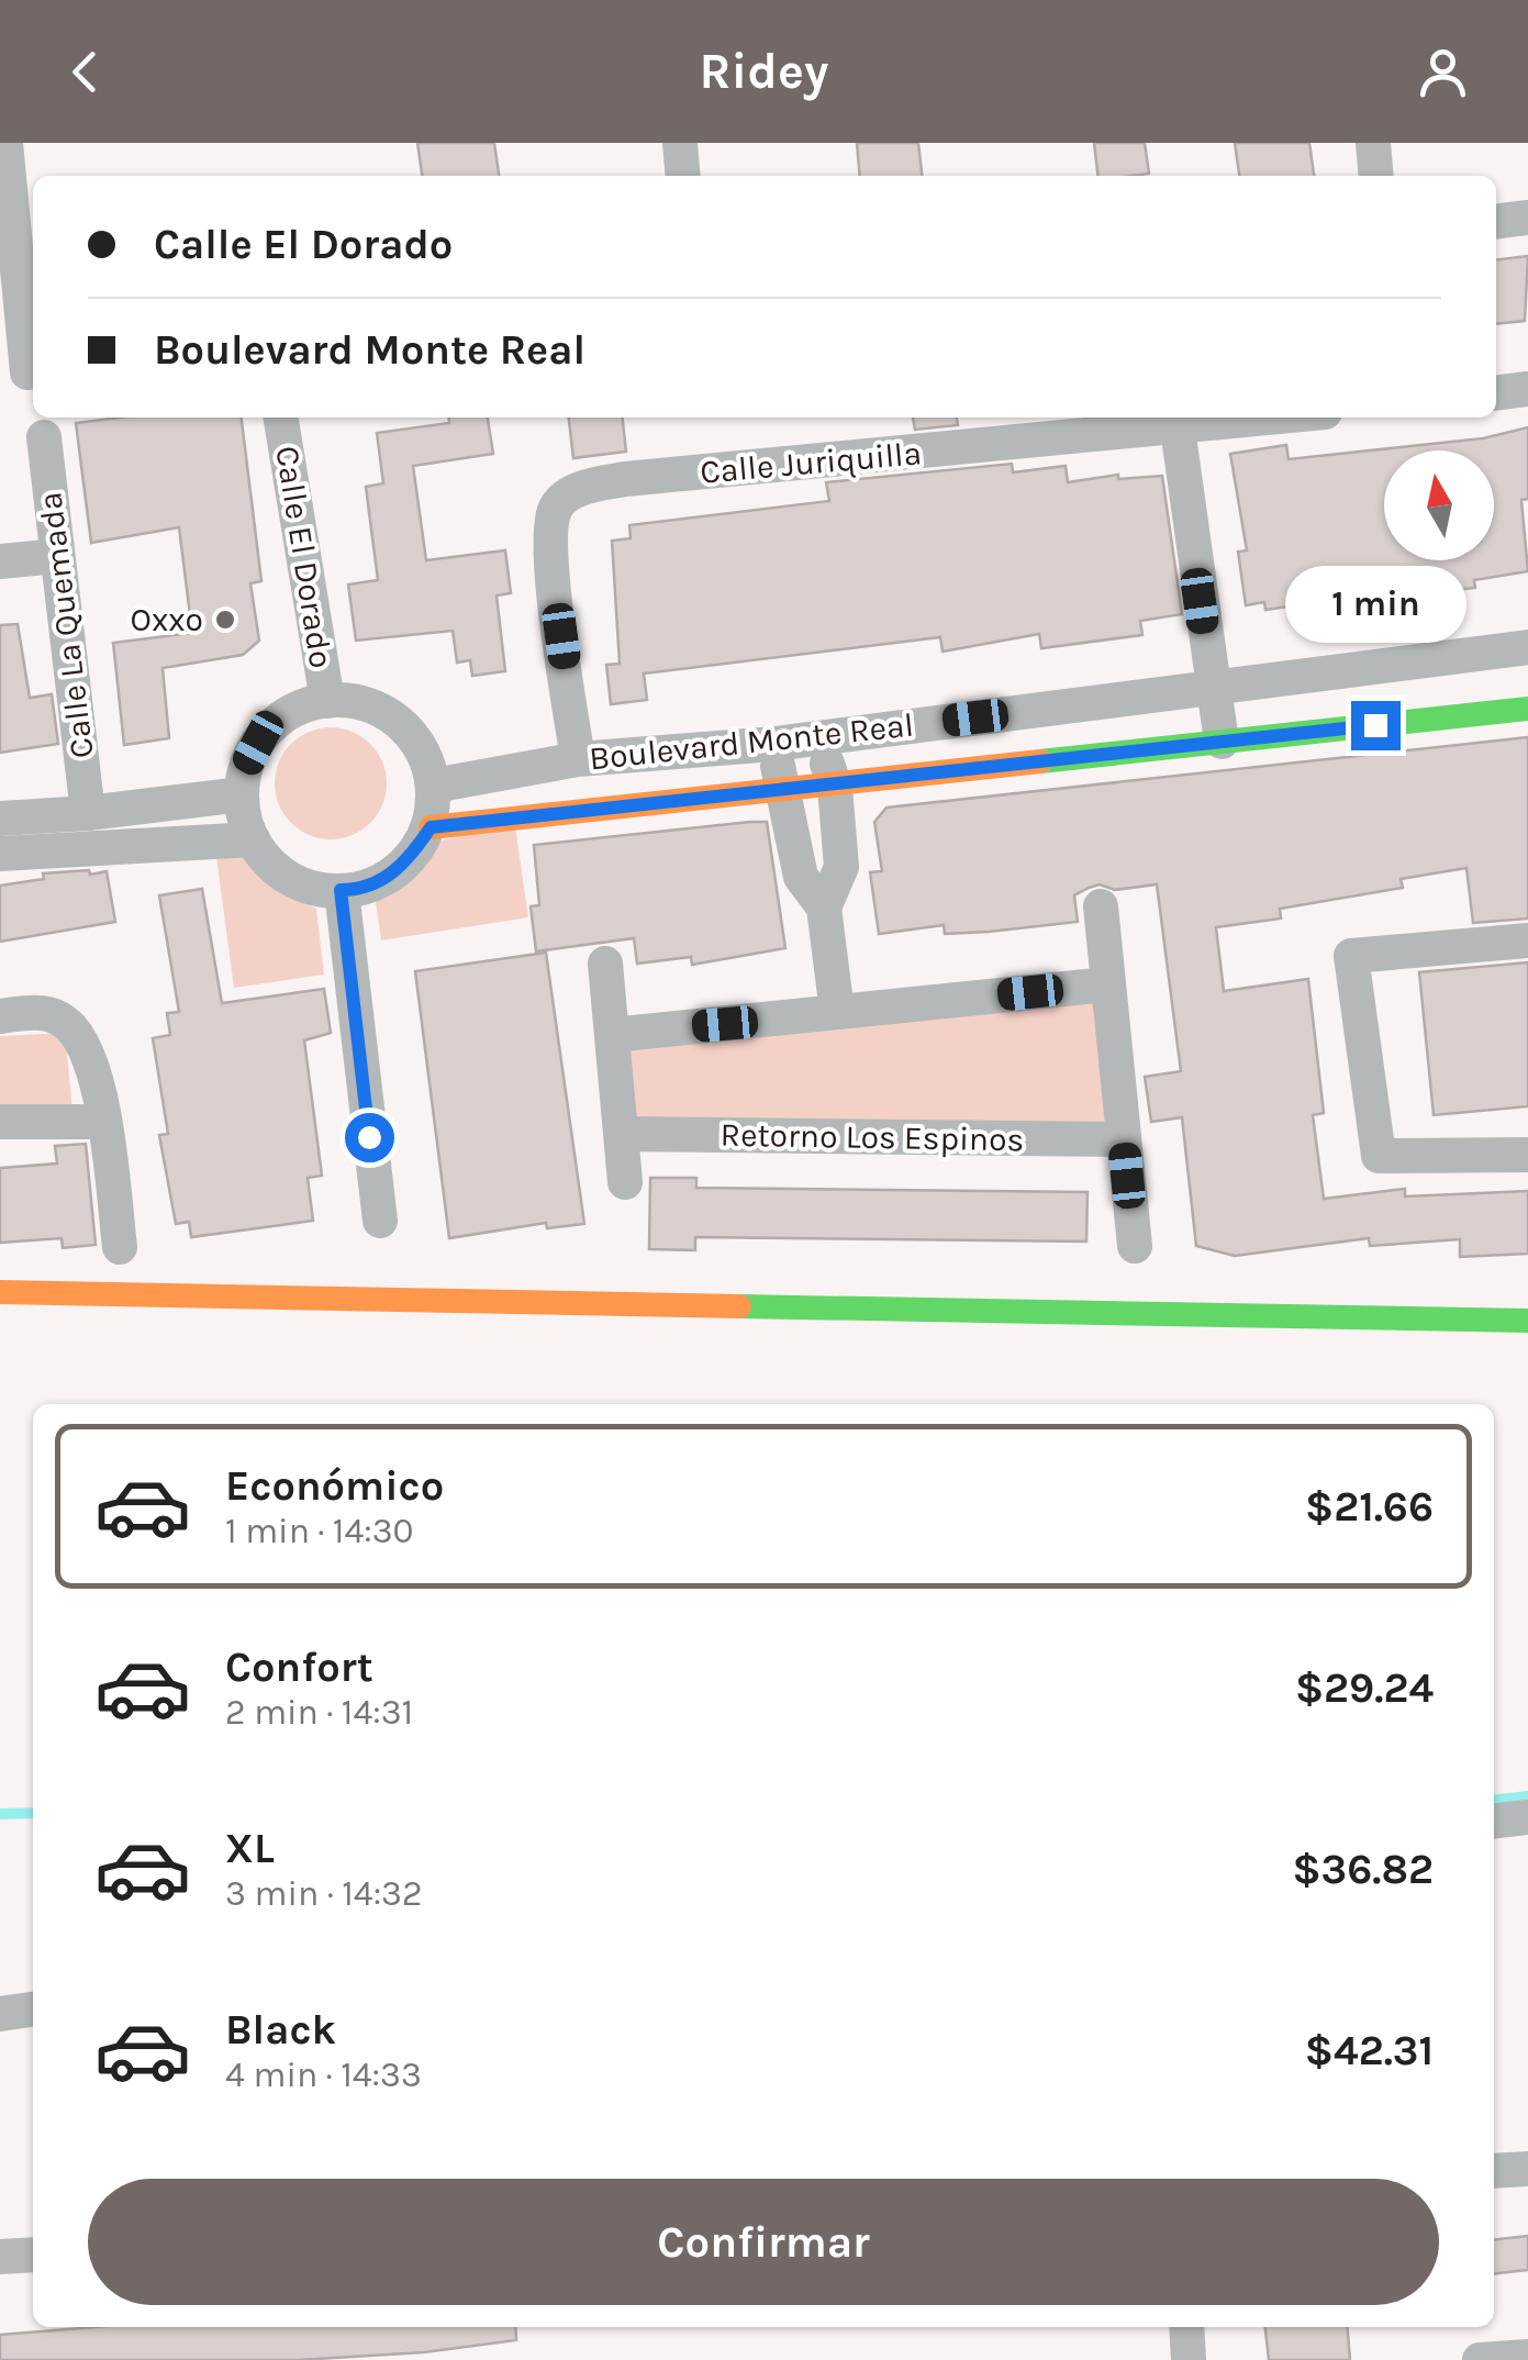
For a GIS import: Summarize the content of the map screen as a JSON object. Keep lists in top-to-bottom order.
{
  "streets": {
    "street": [
      "Calle Juriquilla",
      "Calle El Dorado",
      "Calle La Quemada",
      "Boulevard Monte Real",
      "Retorno Los Espinos"
    ]
  },
  "crossings": [
    ["Calle Juriquilla", "Boulevard Monte Real"],
    ["Calle El Dorado", "Boulevard Monte Real"]
  ],
  "places": ["Oxxo"],
  "north": "top",
  "page": {
    "header": "Ridey",
    "banner": ["Calle El Dorado", "Boulevard Monte Real"],
    "bubble": "1 min",
    "list": [
      {
        "name": "Económico",
        "note": "1 min · 14:30",
        "value": "$21.66"
      },
      {
        "name": "Confort",
        "note": "2 min · 14:31",
        "value": "$29.24"
      },
      {
        "name": "XL",
        "note": "3 min · 14:32",
        "value": "$36.82"
      },
      {
        "name": "Black",
        "note": "4 min · 14:33",
        "value": "$42.31"
      }
    ],
    "buttons": "Confirmar"
  }
}
